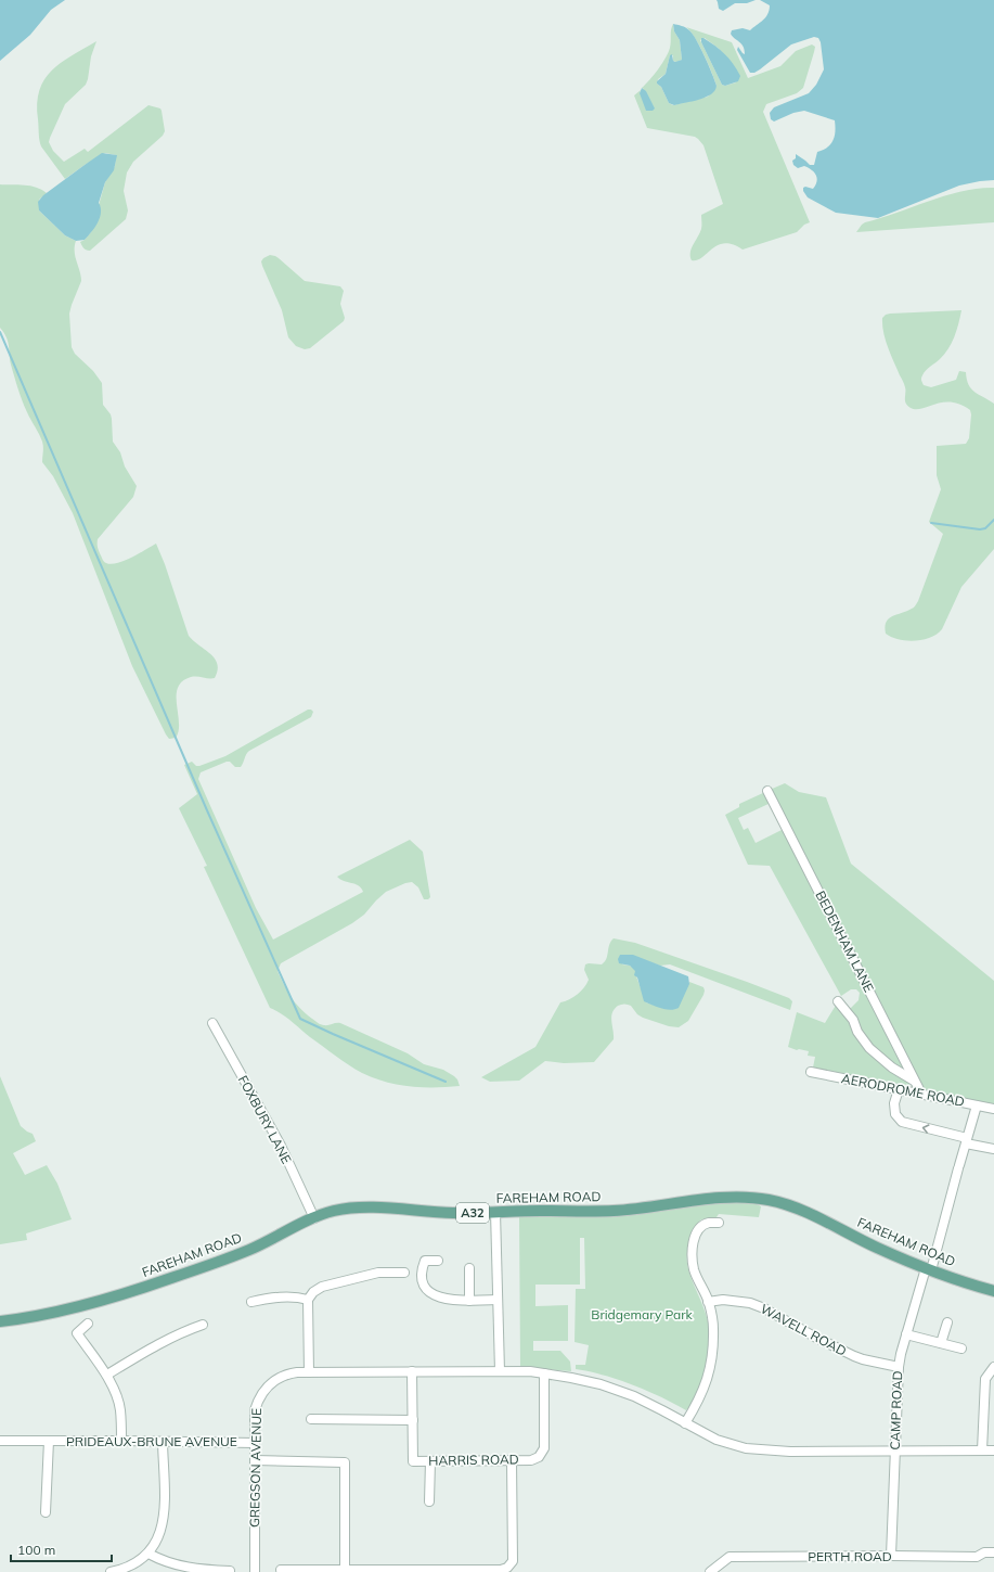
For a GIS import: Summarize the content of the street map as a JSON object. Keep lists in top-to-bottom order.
{
  "streets": {
    "main road": ["FAREHAM ROAD", "A32"],
    "street": [
      "BEDENHAM LANE",
      "AERODROME ROAD",
      "FOXBURY LANE",
      "WAVELL ROAD",
      "CAMP ROAD",
      "PRIDEAUX-BRUNE AVENUE",
      "HARRIS ROAD",
      "GREGSON AVENUE",
      "PERTH ROAD"
    ]
  },
  "crossings": [
    ["BEDENHAM LANE", "AERODROME ROAD"],
    ["FOXBURY LANE", "FAREHAM ROAD"],
    ["FAREHAM ROAD", "CAMP ROAD"],
    ["WAVELL ROAD", "CAMP ROAD"],
    ["CAMP ROAD", "GREGSON AVENUE"],
    ["CAMP ROAD", "PERTH ROAD"],
    ["PRIDEAUX-BRUNE AVENUE", "GREGSON AVENUE"],
    ["HARRIS ROAD", "GREGSON AVENUE"]
  ],
  "parks": ["Bridgemary Park"],
  "scale_bar": "100 m"
}
